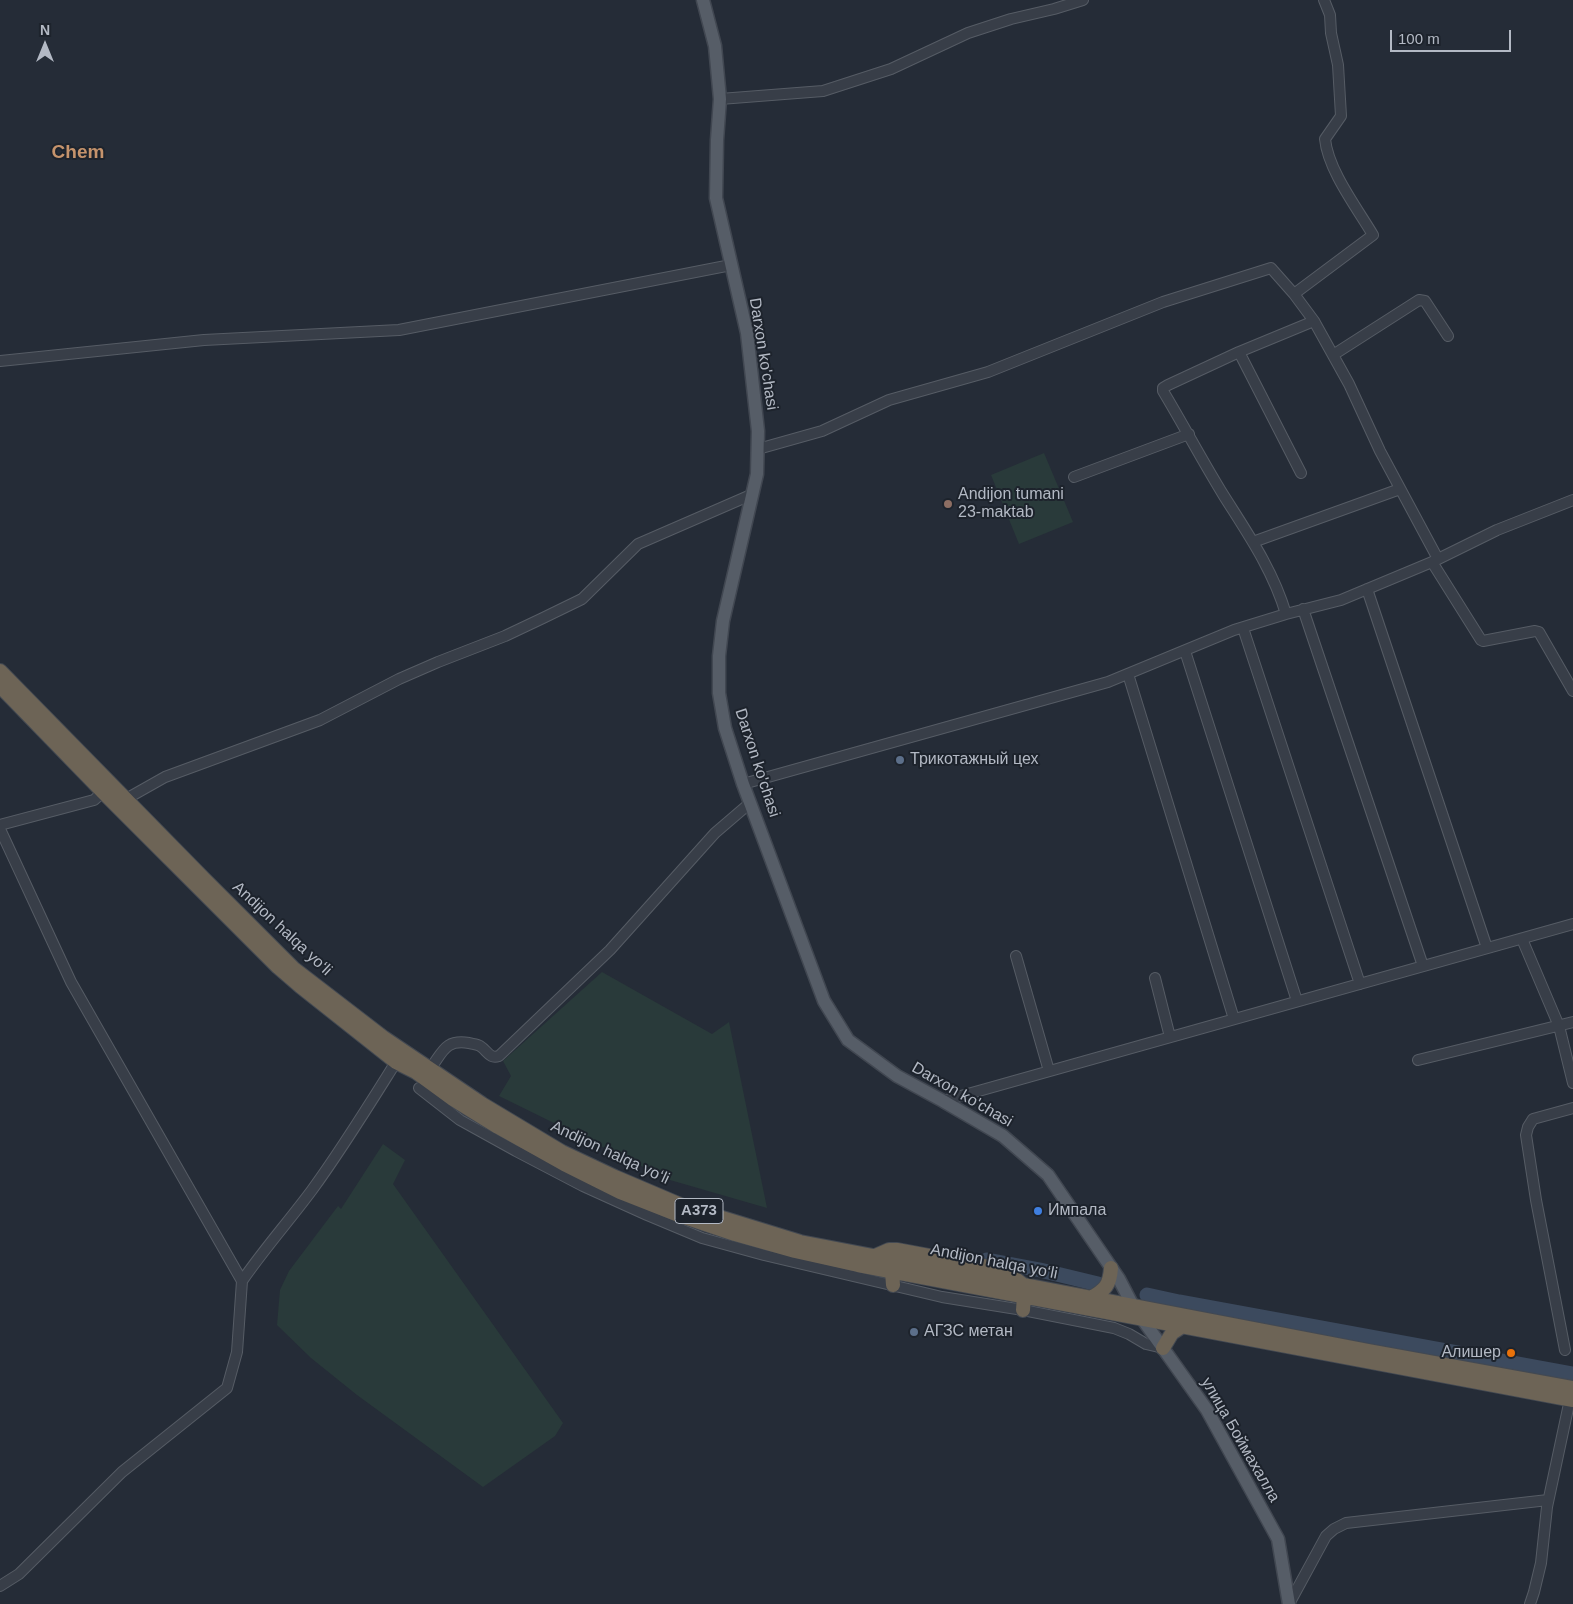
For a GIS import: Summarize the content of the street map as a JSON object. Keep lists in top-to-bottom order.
{
  "streets": {
    "highway": ["Andijon halqa yo‘li", "A373"],
    "main road": ["Darxon ko'chasi", "улица Боймахалла"]
  },
  "crossings": [
    ["Darxon ko'chasi", "Andijon halqa yo‘li"],
    ["Darxon ko'chasi", "улица Боймахалла"],
    ["Andijon halqa yo‘li", "улица Боймахалла"]
  ],
  "districts": ["Chem"],
  "places": [
    "Andijon tumani 23-maktab",
    "Трикотажный цех",
    "Импала",
    "АГЗС метан",
    "Алишер"
  ],
  "scale_bar": "100 m",
  "north": "top"
}
